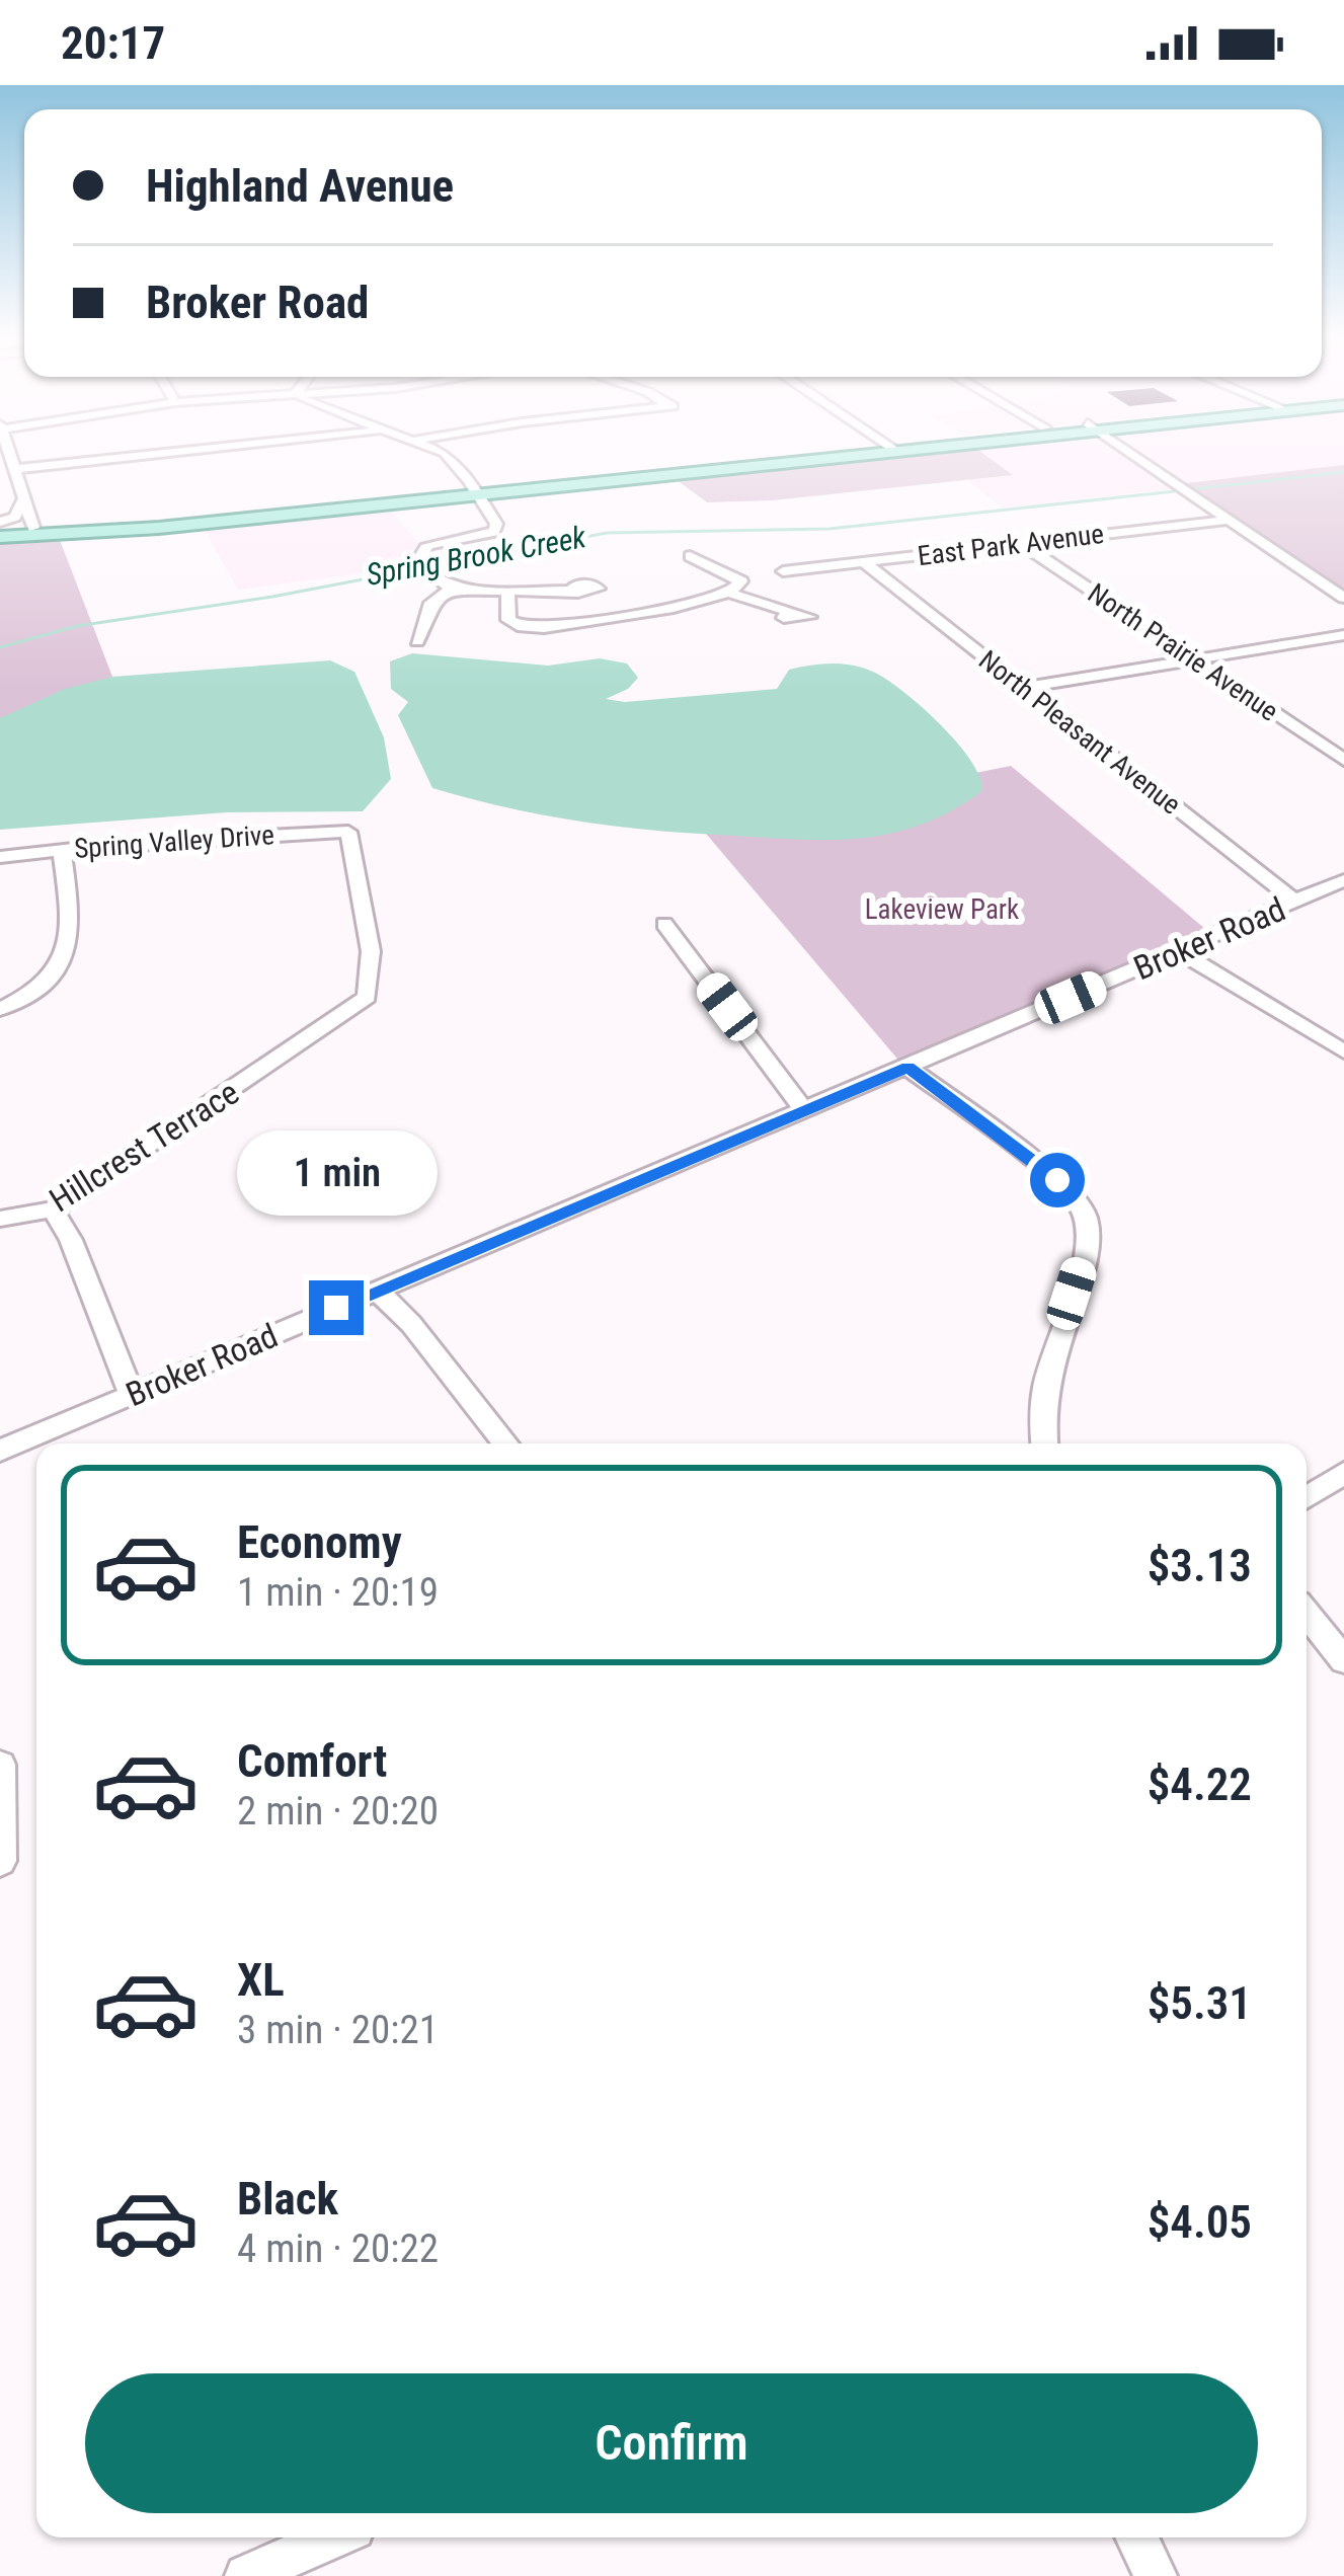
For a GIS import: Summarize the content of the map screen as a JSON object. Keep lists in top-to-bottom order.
{
  "streets": {
    "street": [
      "East Park Avenue",
      "North Prairie Avenue",
      "North Pleasant Avenue",
      "Spring Valley Drive",
      "Broker Road",
      "Hillcrest Terrace"
    ]
  },
  "crossings": [
    ["East Park Avenue", "North Prairie Avenue"],
    ["East Park Avenue", "North Pleasant Avenue"],
    ["North Pleasant Avenue", "Broker Road"],
    ["Spring Valley Drive", "Hillcrest Terrace"]
  ],
  "water": ["Spring Brook Creek"],
  "parks": ["Lakeview Park"],
  "page": {
    "status": "20:17",
    "banner": ["Highland Avenue", "Broker Road"],
    "bubble": "1 min",
    "list": [
      {
        "name": "Economy",
        "note": "1 min · 20:19",
        "value": "$3.13"
      },
      {
        "name": "Comfort",
        "note": "2 min · 20:20",
        "value": "$4.22"
      },
      {
        "name": "XL",
        "note": "3 min · 20:21",
        "value": "$5.31"
      },
      {
        "name": "Black",
        "note": "4 min · 20:22",
        "value": "$4.05"
      }
    ],
    "buttons": "Confirm"
  }
}
